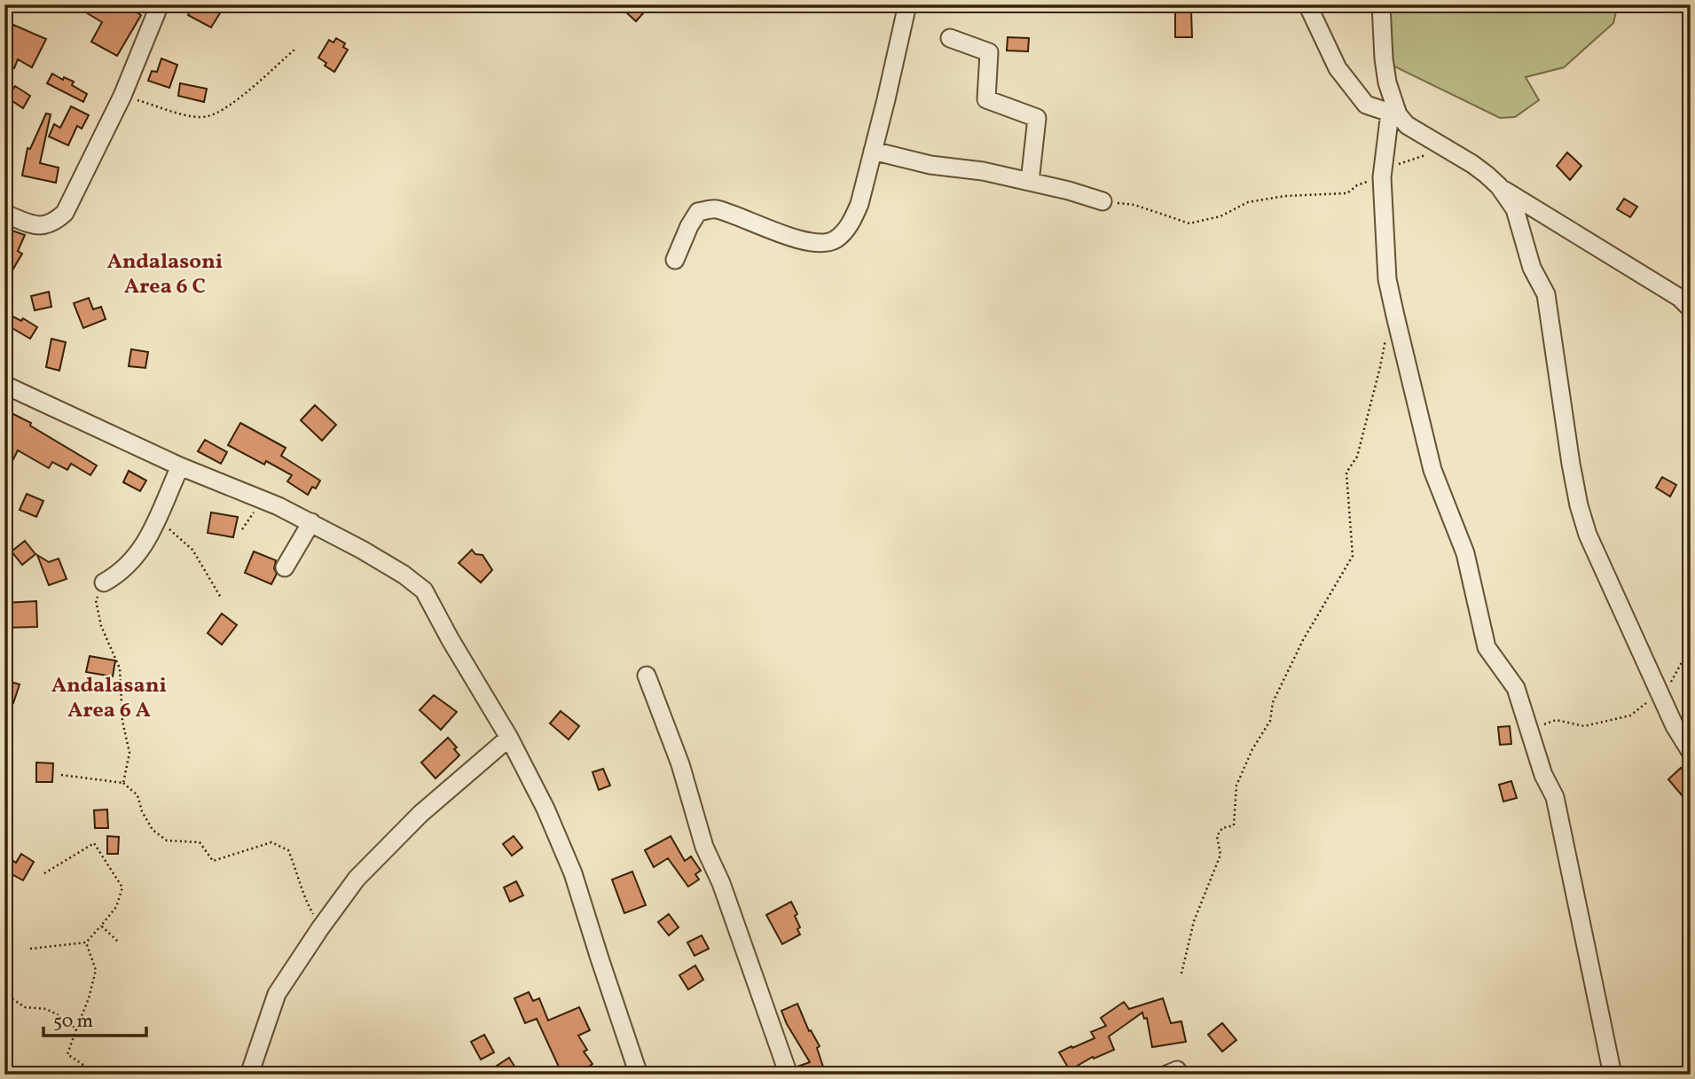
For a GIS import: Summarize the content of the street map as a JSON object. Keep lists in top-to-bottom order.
{
  "districts": ["Andalasoni Area 6 C", "Andalasani Area 6 A"],
  "scale_bar": "50 m"
}
